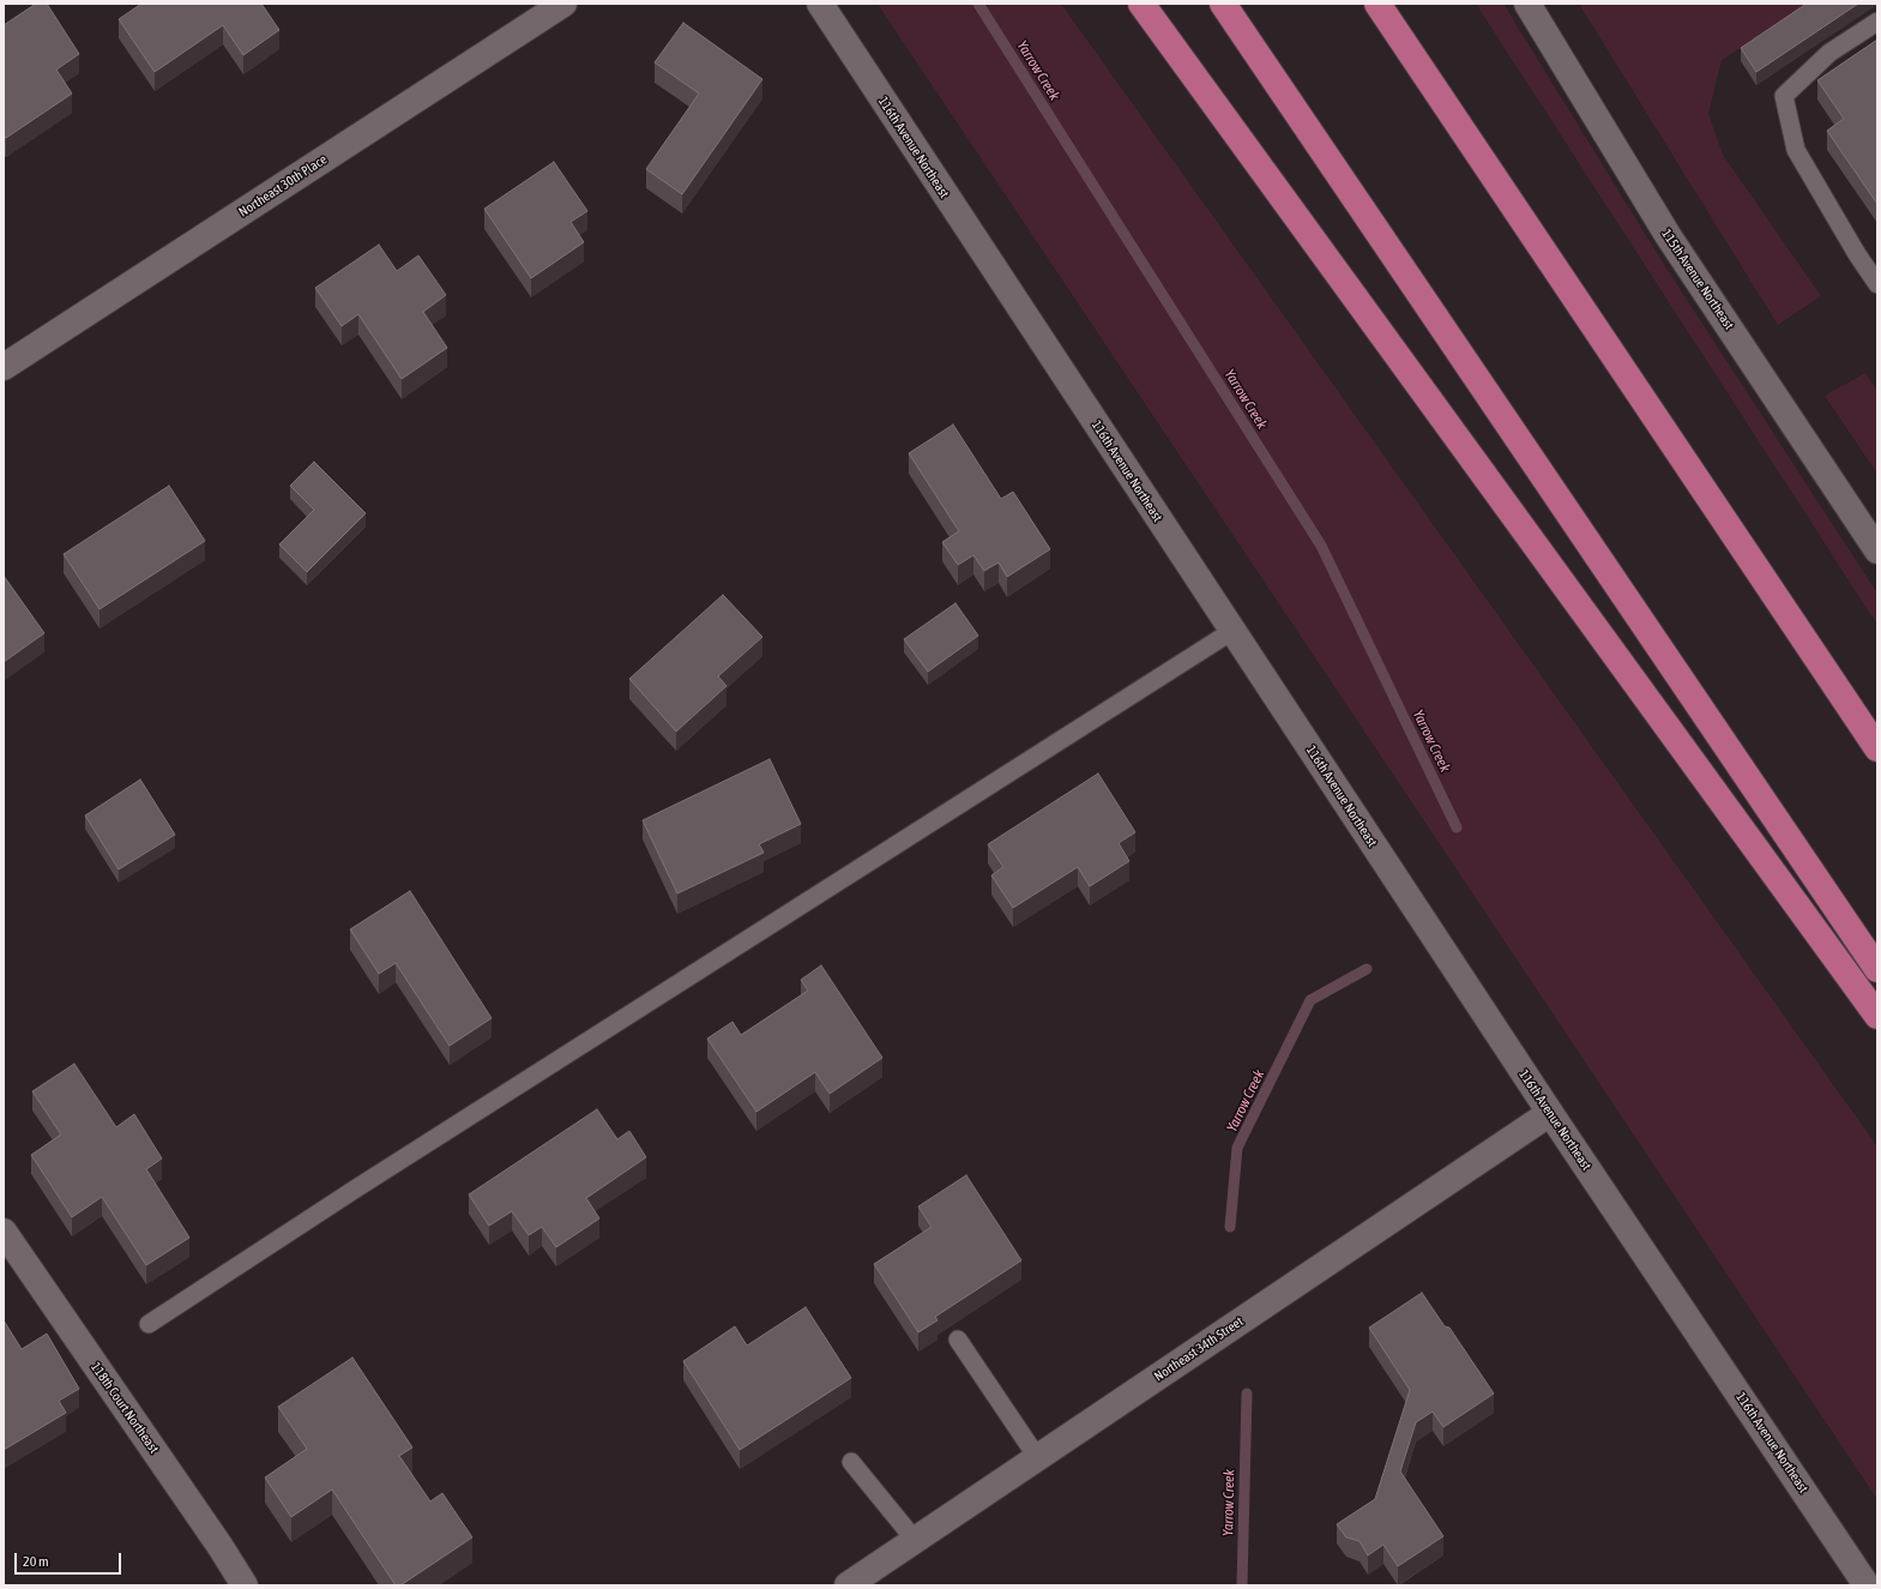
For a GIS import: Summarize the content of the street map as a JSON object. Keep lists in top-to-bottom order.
{
  "streets": {
    "street": [
      "116th Avenue Northeast",
      "Northeast 30th Place",
      "115th Avenue Northeast",
      "Northeast 34th Street",
      "118th Court Northeast"
    ]
  },
  "crossings": [
    ["116th Avenue Northeast", "Northeast 34th Street"]
  ],
  "water": ["Yarrow Creek"],
  "scale_bar": "20 m"
}
